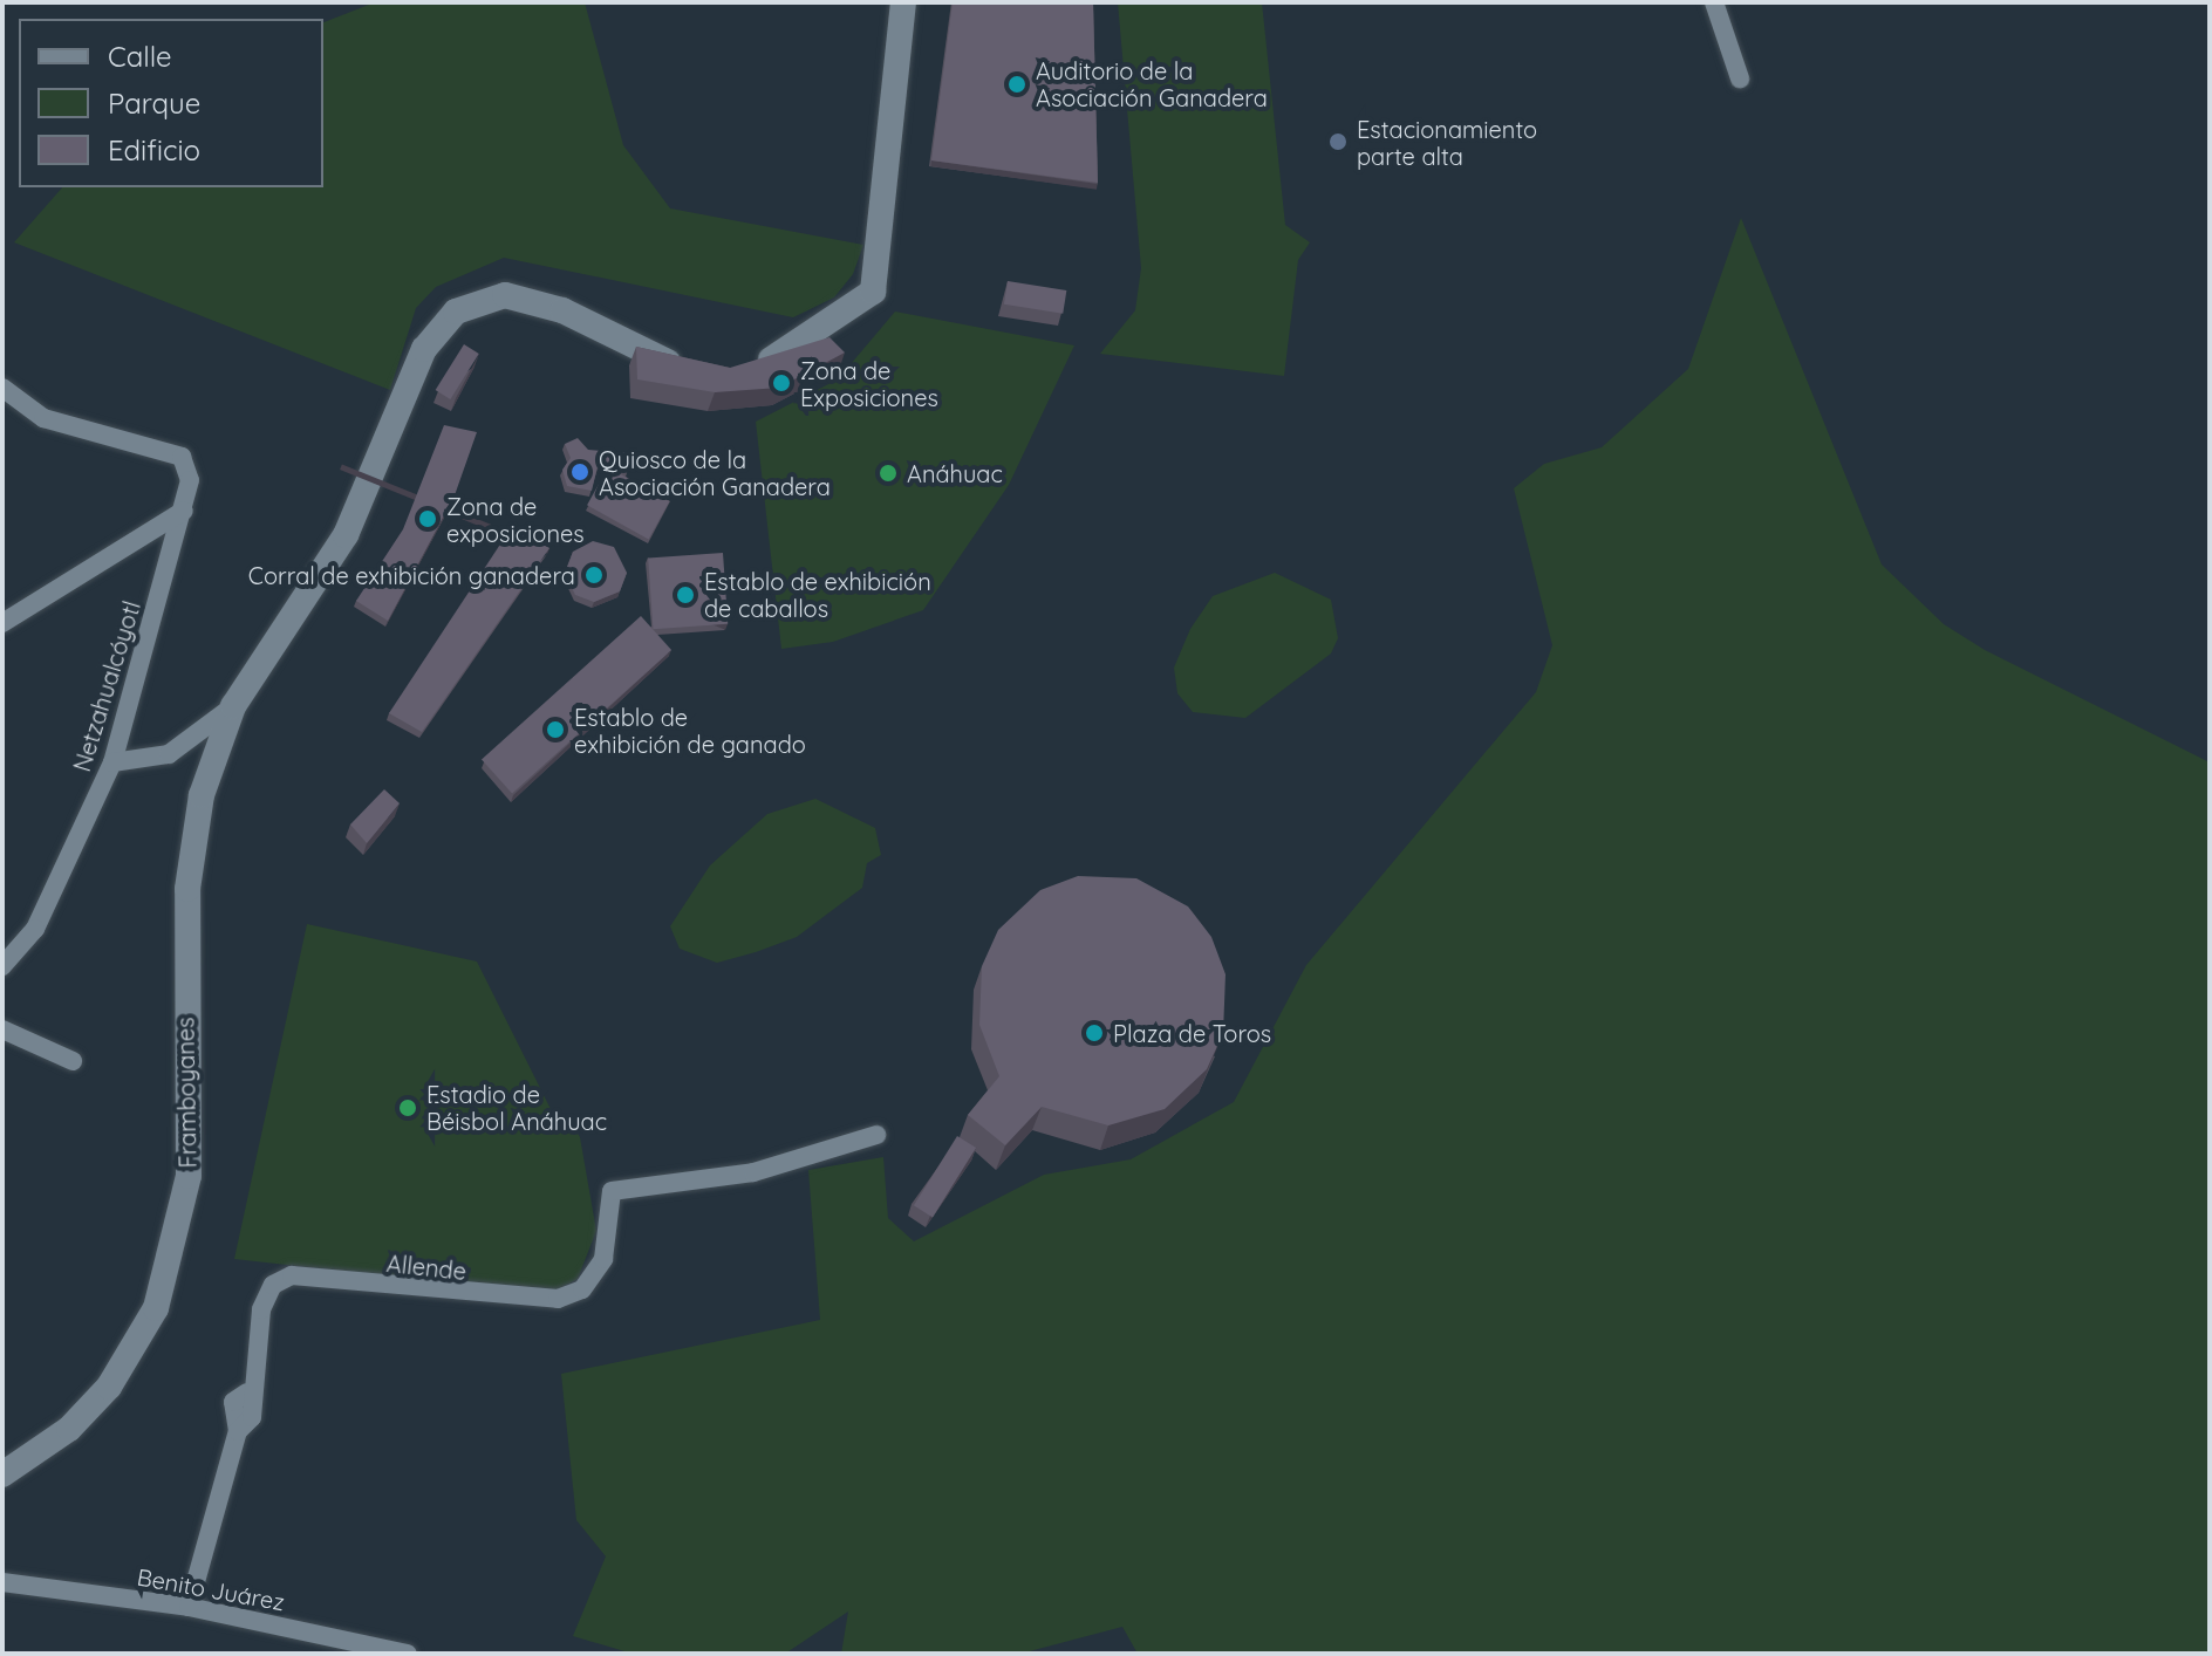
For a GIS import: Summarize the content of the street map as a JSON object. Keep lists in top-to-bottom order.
{
  "streets": {
    "street": [
      "Netzahualcóyotl",
      "Framboyanes",
      "Allende",
      "Benito Juárez"
    ]
  },
  "crossings": [
    ["Allende", "Benito Juárez"]
  ],
  "places": [
    "Auditorio de la Asociación Ganadera",
    "Estacionamiento parte alta",
    "Zona de Exposiciones",
    "Quiosco de la Asociación Ganadera",
    "Anáhuac",
    "Zona de exposiciones",
    "Corral de exhibición ganadera",
    "Establo de exhibición de caballos",
    "Establo de exhibición de ganado",
    "Plaza de Toros",
    "Estadio de Béisbol Anáhuac"
  ],
  "legend": ["Calle", "Parque", "Edificio"]
}
